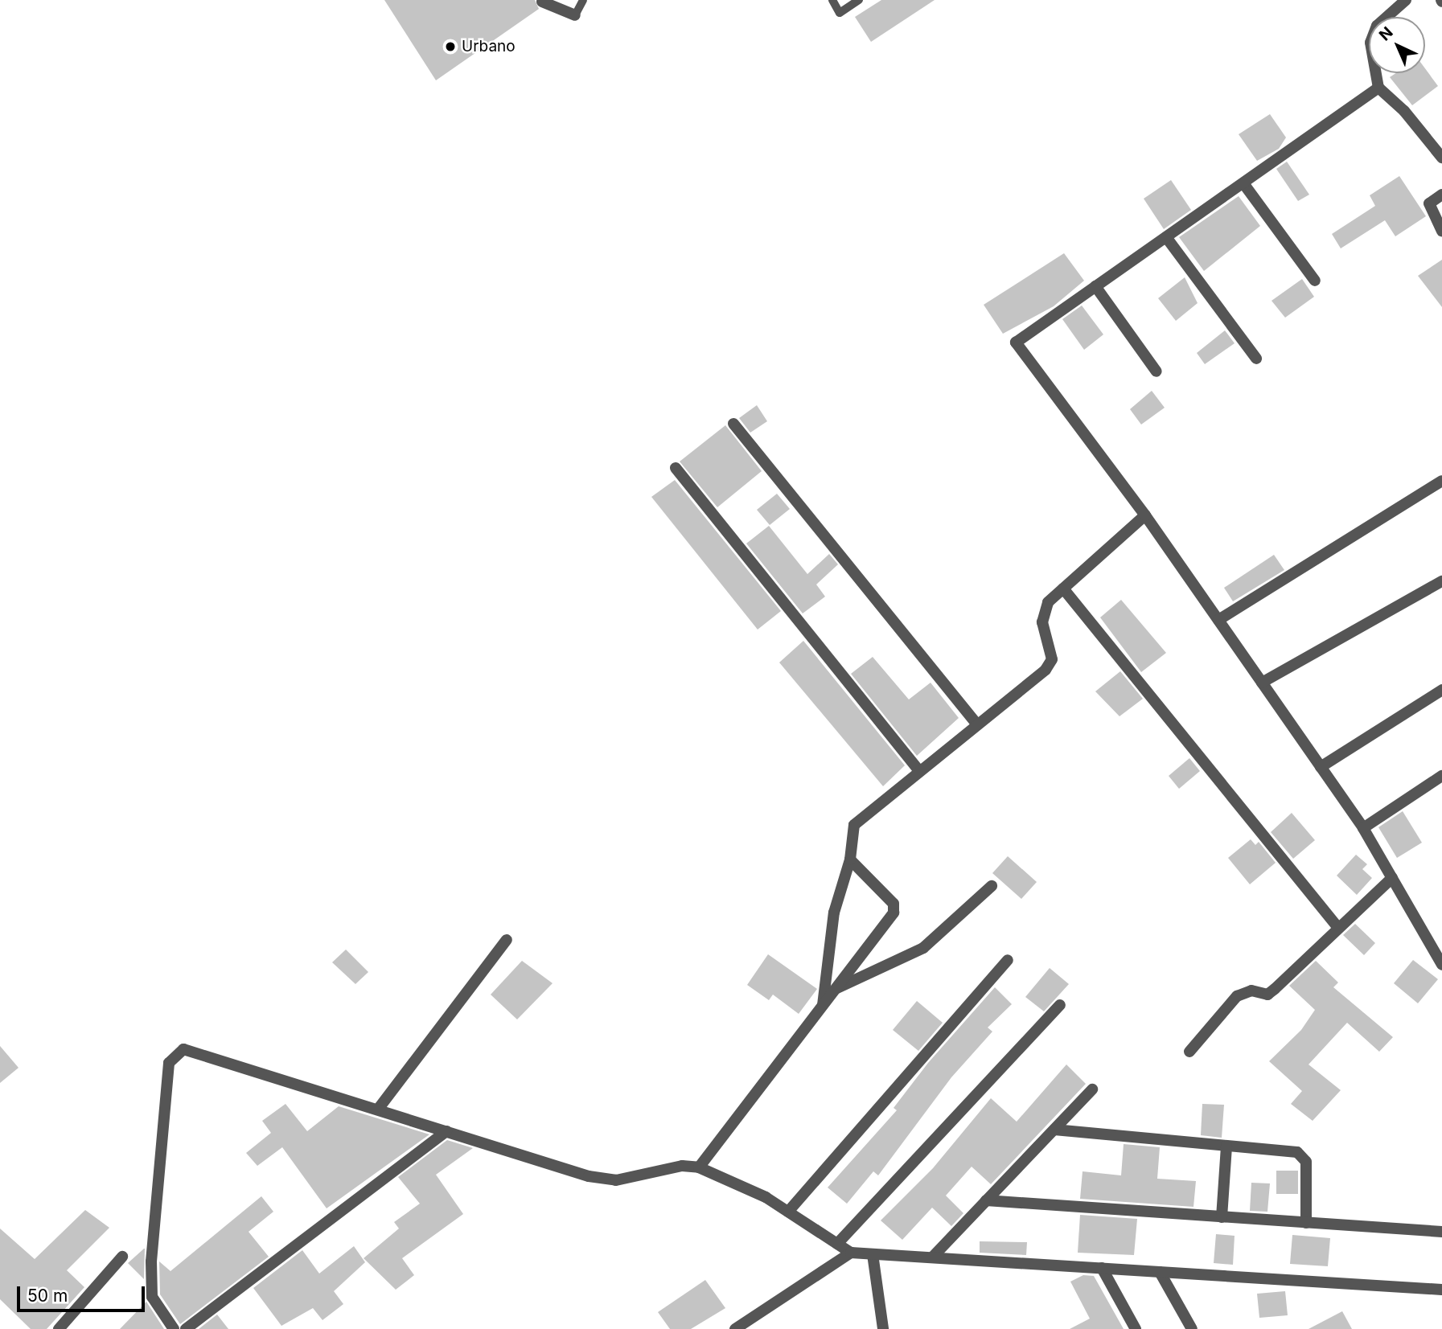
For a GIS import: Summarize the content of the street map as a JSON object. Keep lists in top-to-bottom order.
{
  "places": ["Urbano"],
  "scale_bar": "50 m",
  "north": "top left"
}
